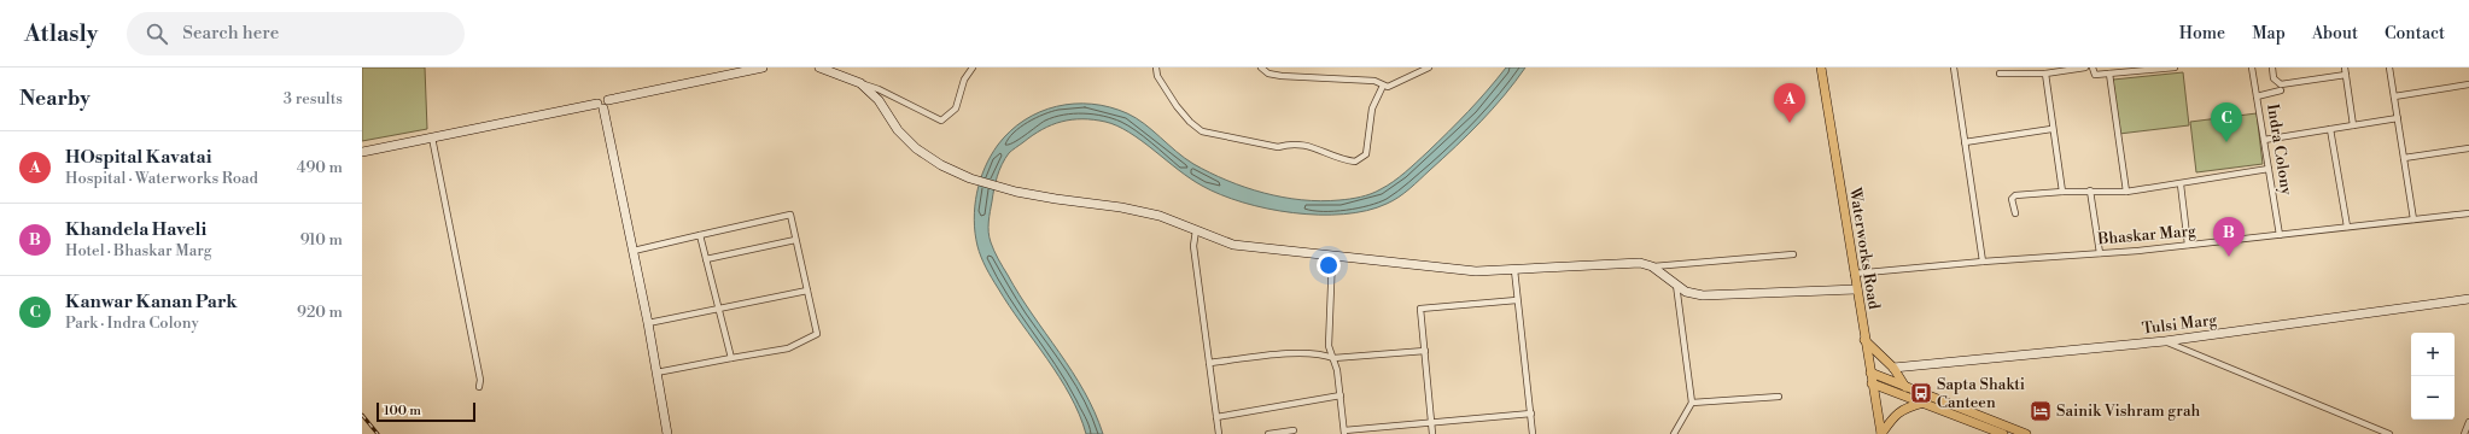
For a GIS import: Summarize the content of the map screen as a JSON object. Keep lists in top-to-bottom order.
{
  "streets": {
    "main road": ["Waterworks Road"],
    "street": ["Indra Colony", "Bhaskar Marg", "Tulsi Marg"]
  },
  "crossings": [
    ["Indra Colony", "Bhaskar Marg"],
    ["Bhaskar Marg", "Waterworks Road"]
  ],
  "places": {
    "bus stop": ["Sapta Shakti Canteen"],
    "hotel": ["Sainik Vishram grah"]
  },
  "scale_bar": "100 m",
  "page": {
    "header": "Atlasly",
    "search": "Search here",
    "nav": [
      "Home",
      "Map",
      "About",
      "Contact"
    ],
    "heading": ["Nearby", "3 results"],
    "pins": ["A", "C", "B"],
    "list": [
      {
        "mark": "A",
        "name": "HOspital Kavatai",
        "note": "Hospital · Waterworks Road",
        "value": "490 m"
      },
      {
        "mark": "B",
        "name": "Khandela Haveli",
        "note": "Hotel · Bhaskar Marg",
        "value": "910 m"
      },
      {
        "mark": "C",
        "name": "Kanwar Kanan Park",
        "note": "Park · Indra Colony",
        "value": "920 m"
      }
    ],
    "map_buttons": ["+", "−"],
    "scale": "100 m"
  }
}
